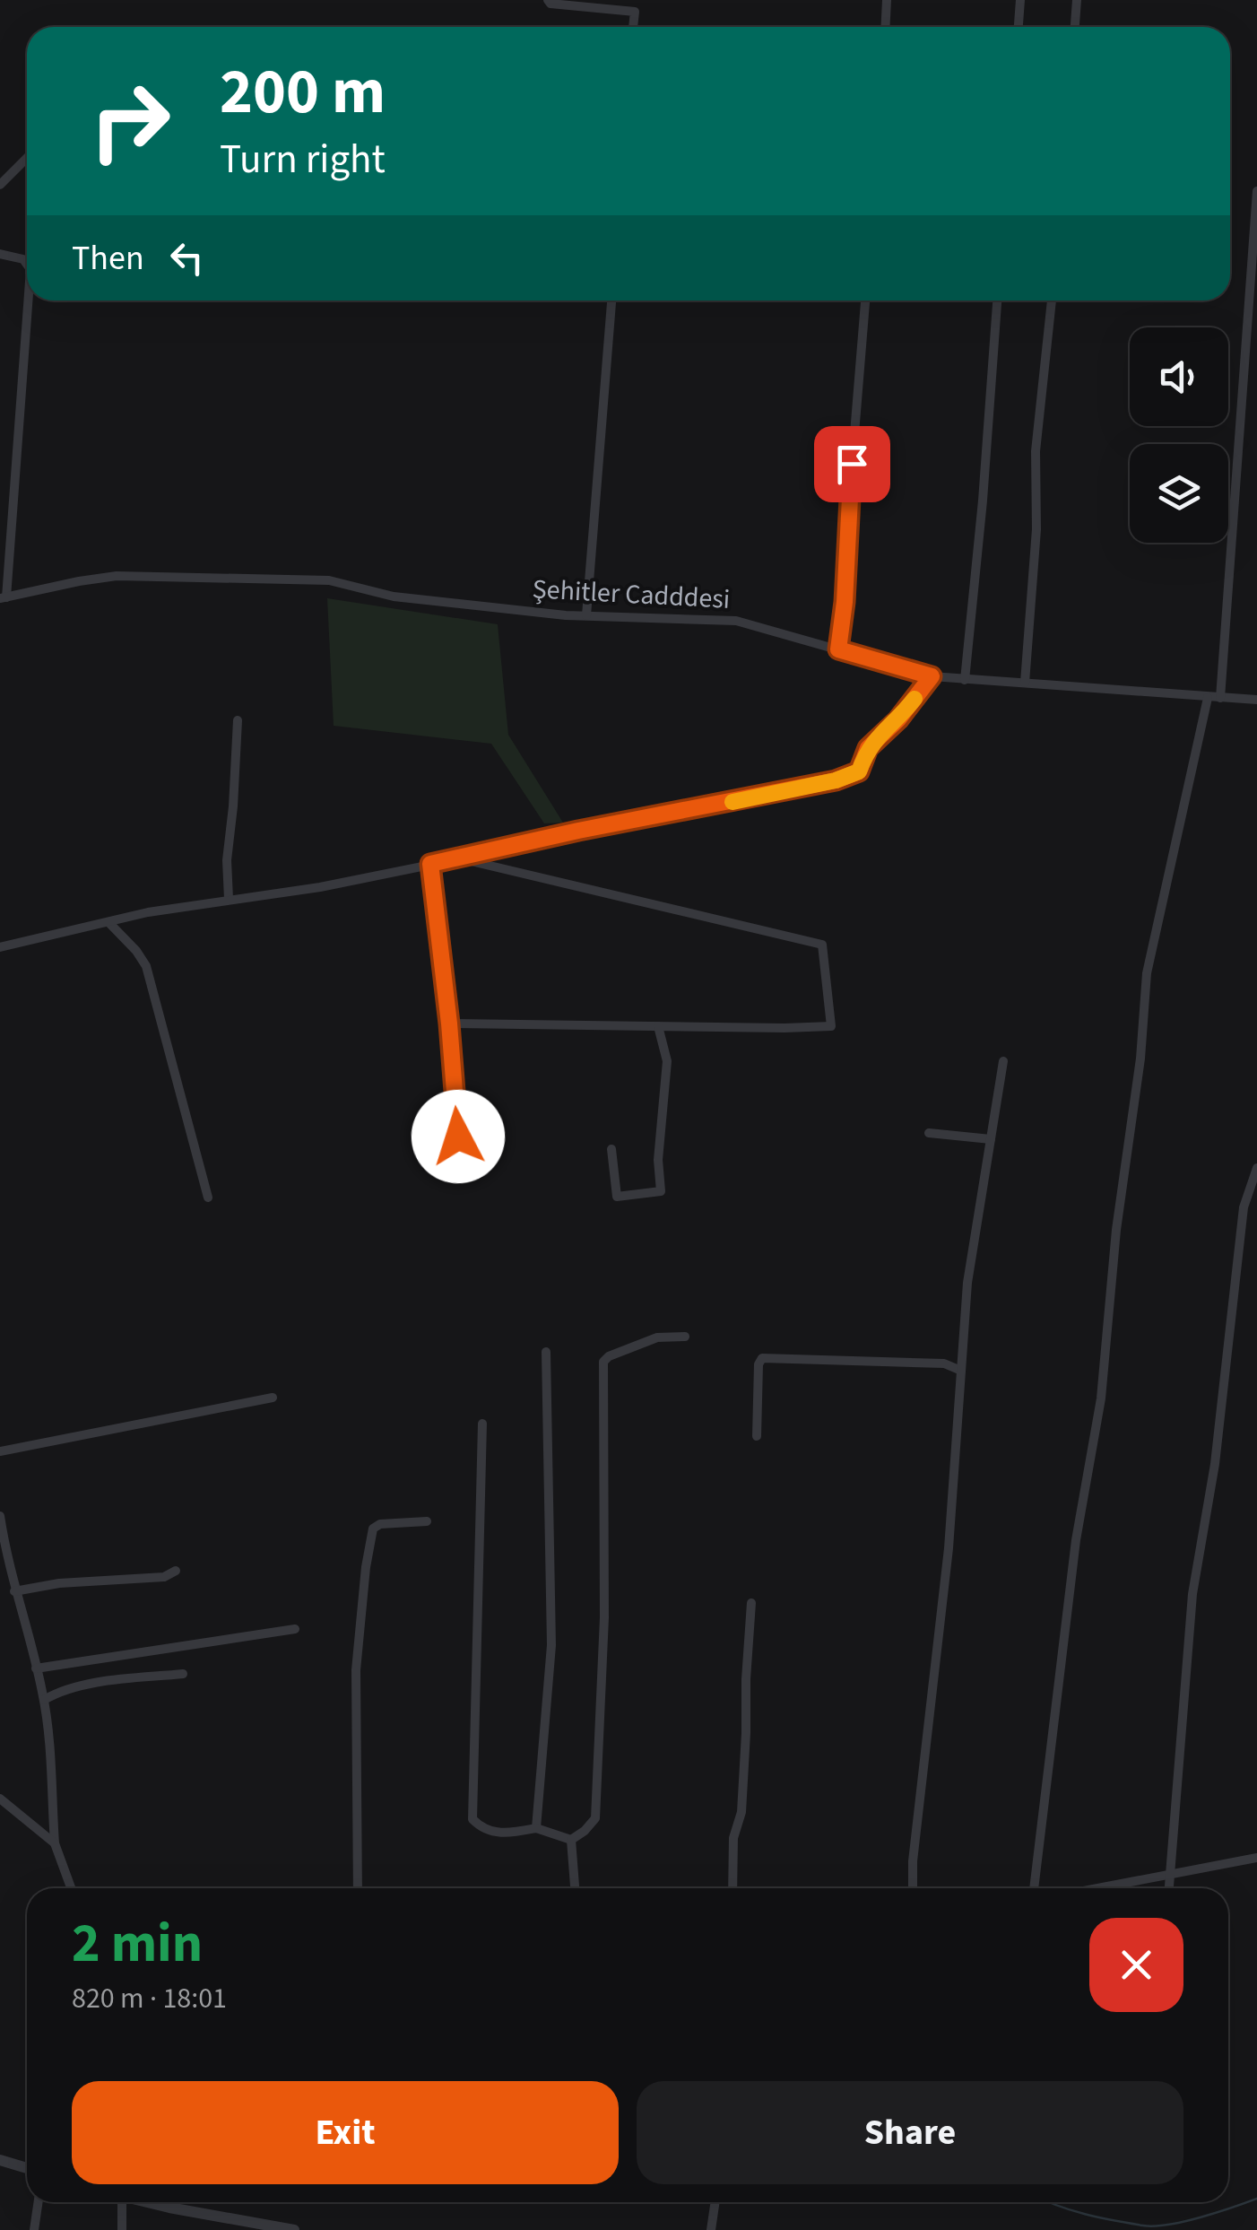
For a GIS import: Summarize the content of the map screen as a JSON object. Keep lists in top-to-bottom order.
{
  "streets": {
    "street": ["Şehitler Cadddesi"]
  },
  "page": {
    "turn": ["200 m", "Turn right"],
    "then": "Then",
    "heading": ["2 min", "820 m · 18:01"],
    "buttons": ["Exit", "Share"]
  }
}
